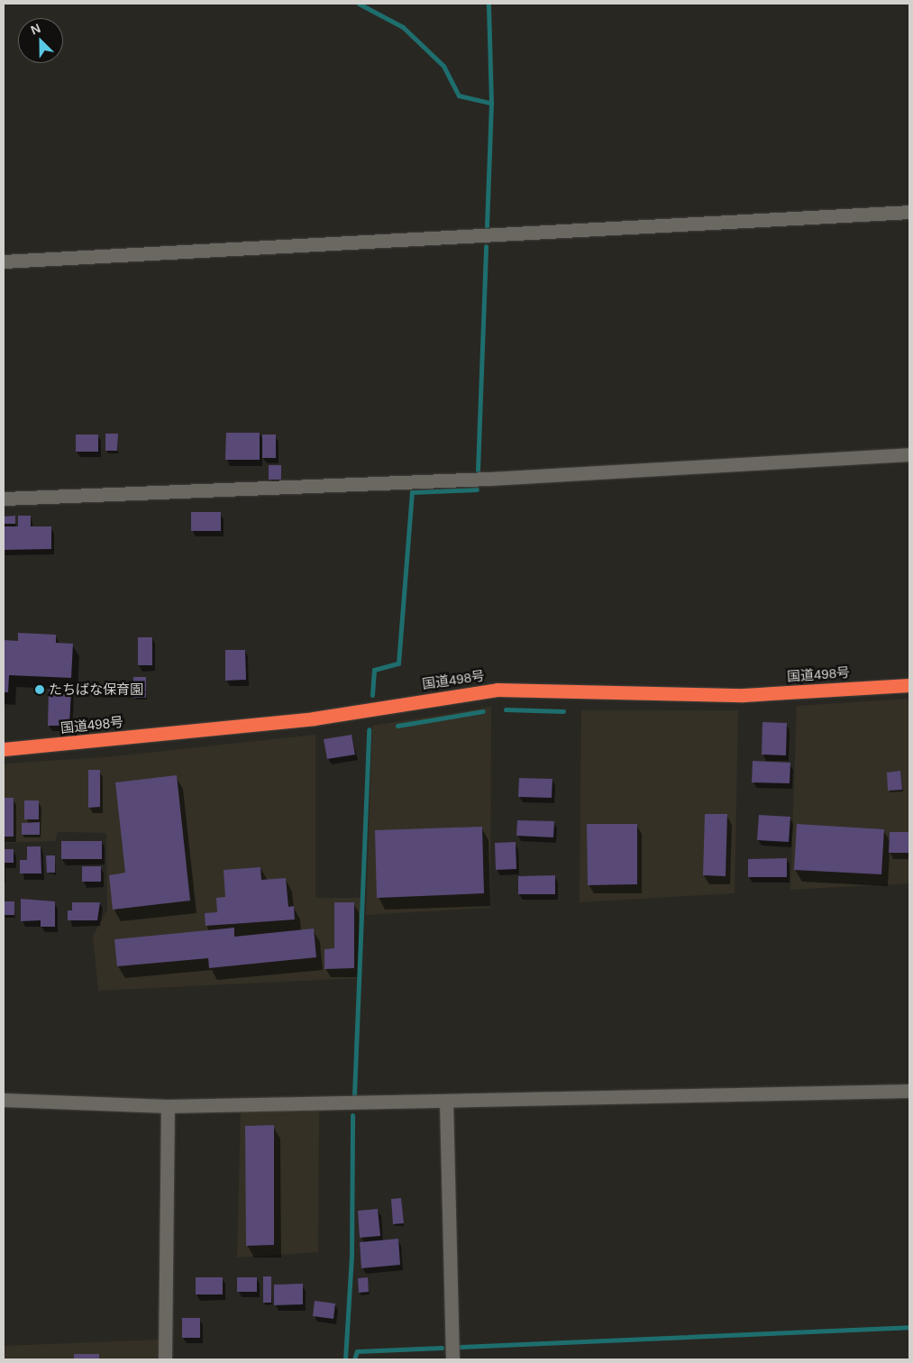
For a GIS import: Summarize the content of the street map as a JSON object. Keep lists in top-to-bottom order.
{
  "streets": {
    "highway": ["国道498号"]
  },
  "places": ["たちばな保育園"],
  "north": "top left"
}
